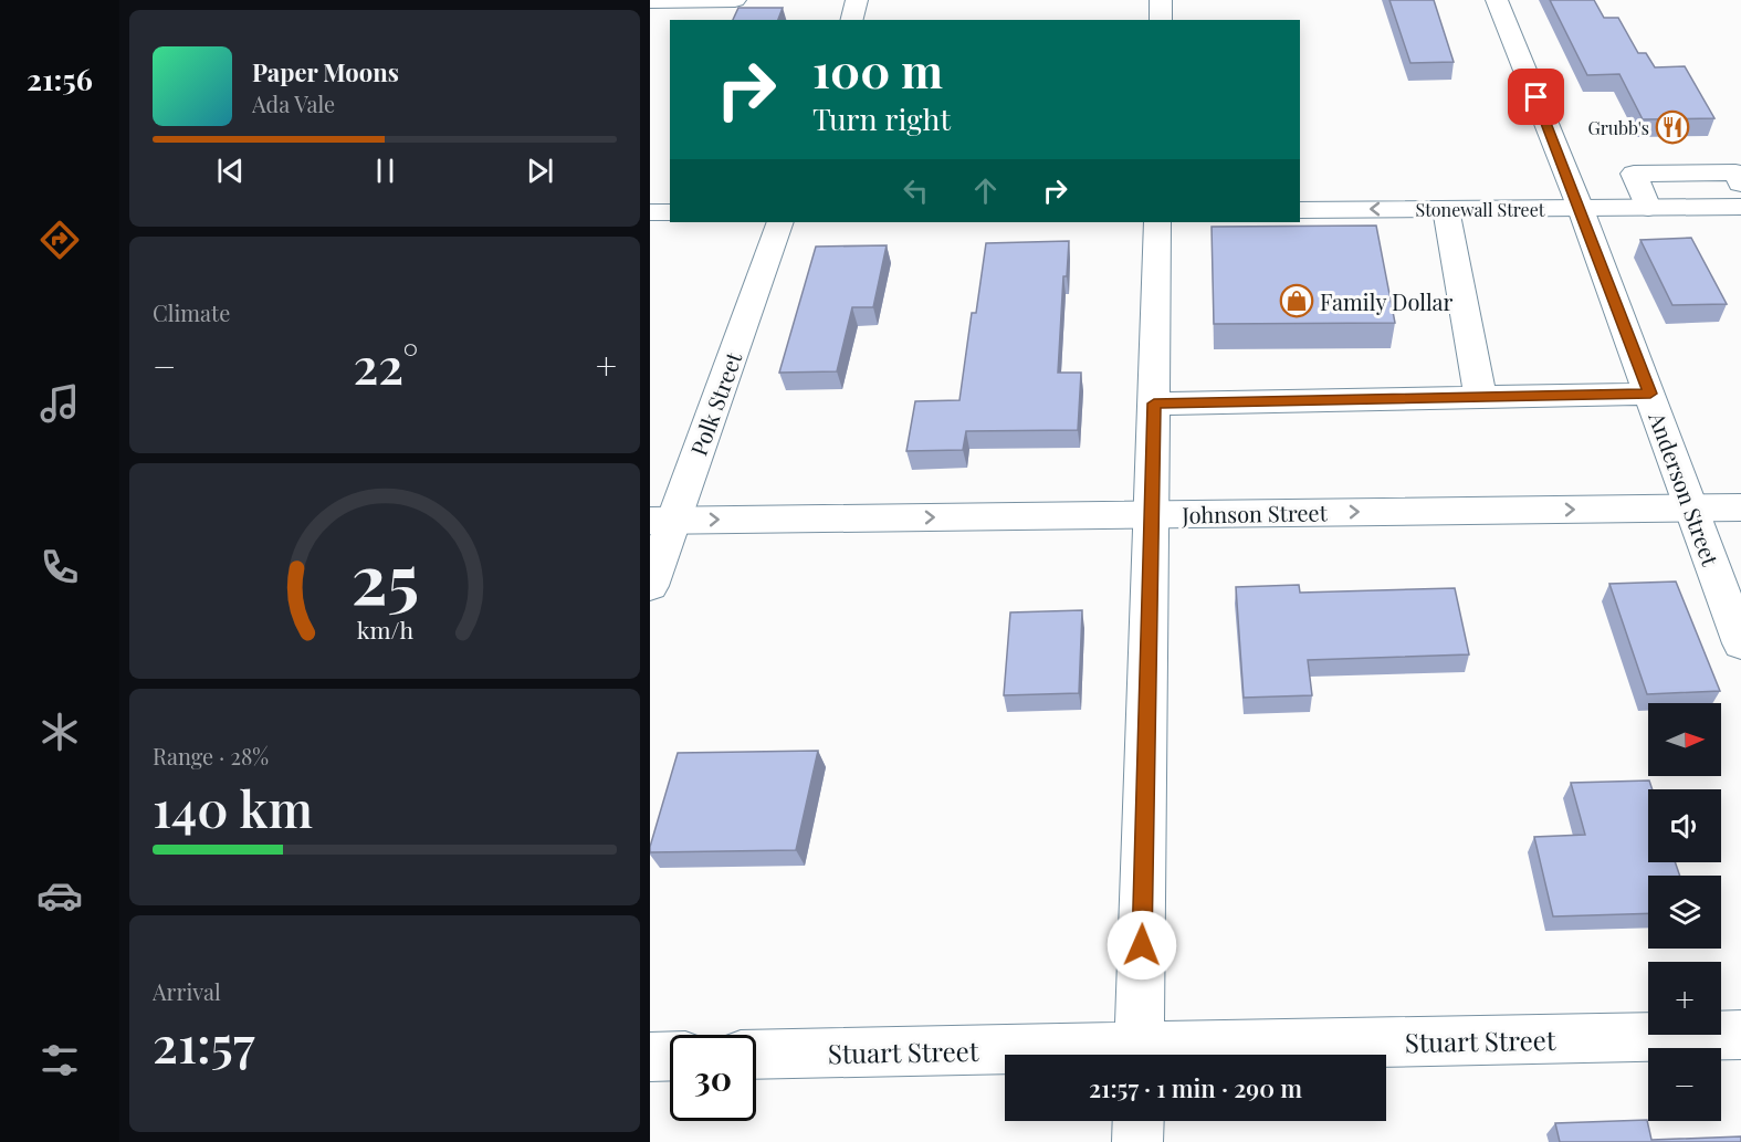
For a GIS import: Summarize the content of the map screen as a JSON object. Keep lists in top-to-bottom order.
{
  "streets": {
    "street": [
      "Stonewall Street",
      "Polk Street",
      "Anderson Street",
      "Johnson Street",
      "Stuart Street"
    ]
  },
  "crossings": [
    ["Stonewall Street", "Anderson Street"],
    ["Polk Street", "Johnson Street"],
    ["Anderson Street", "Johnson Street"]
  ],
  "places": {
    "restaurant": ["Grubb's"],
    "shop": ["Family Dollar"]
  },
  "north": "right",
  "page": {
    "tabs": "21:56",
    "turn": ["100 m", "Turn right"],
    "song": ["Paper Moons", "Ada Vale"],
    "tile": [
      "Climate",
      ["Range · 28%", "140 km"],
      ["Arrival", "21:57"]
    ],
    "heat": ["−", "22°", "+"],
    "map_buttons": ["+", "−"],
    "limit": "30",
    "trip": "21:57 · 1 min · 290 m",
    "gauge": ["25", "km/h"]
  }
}
